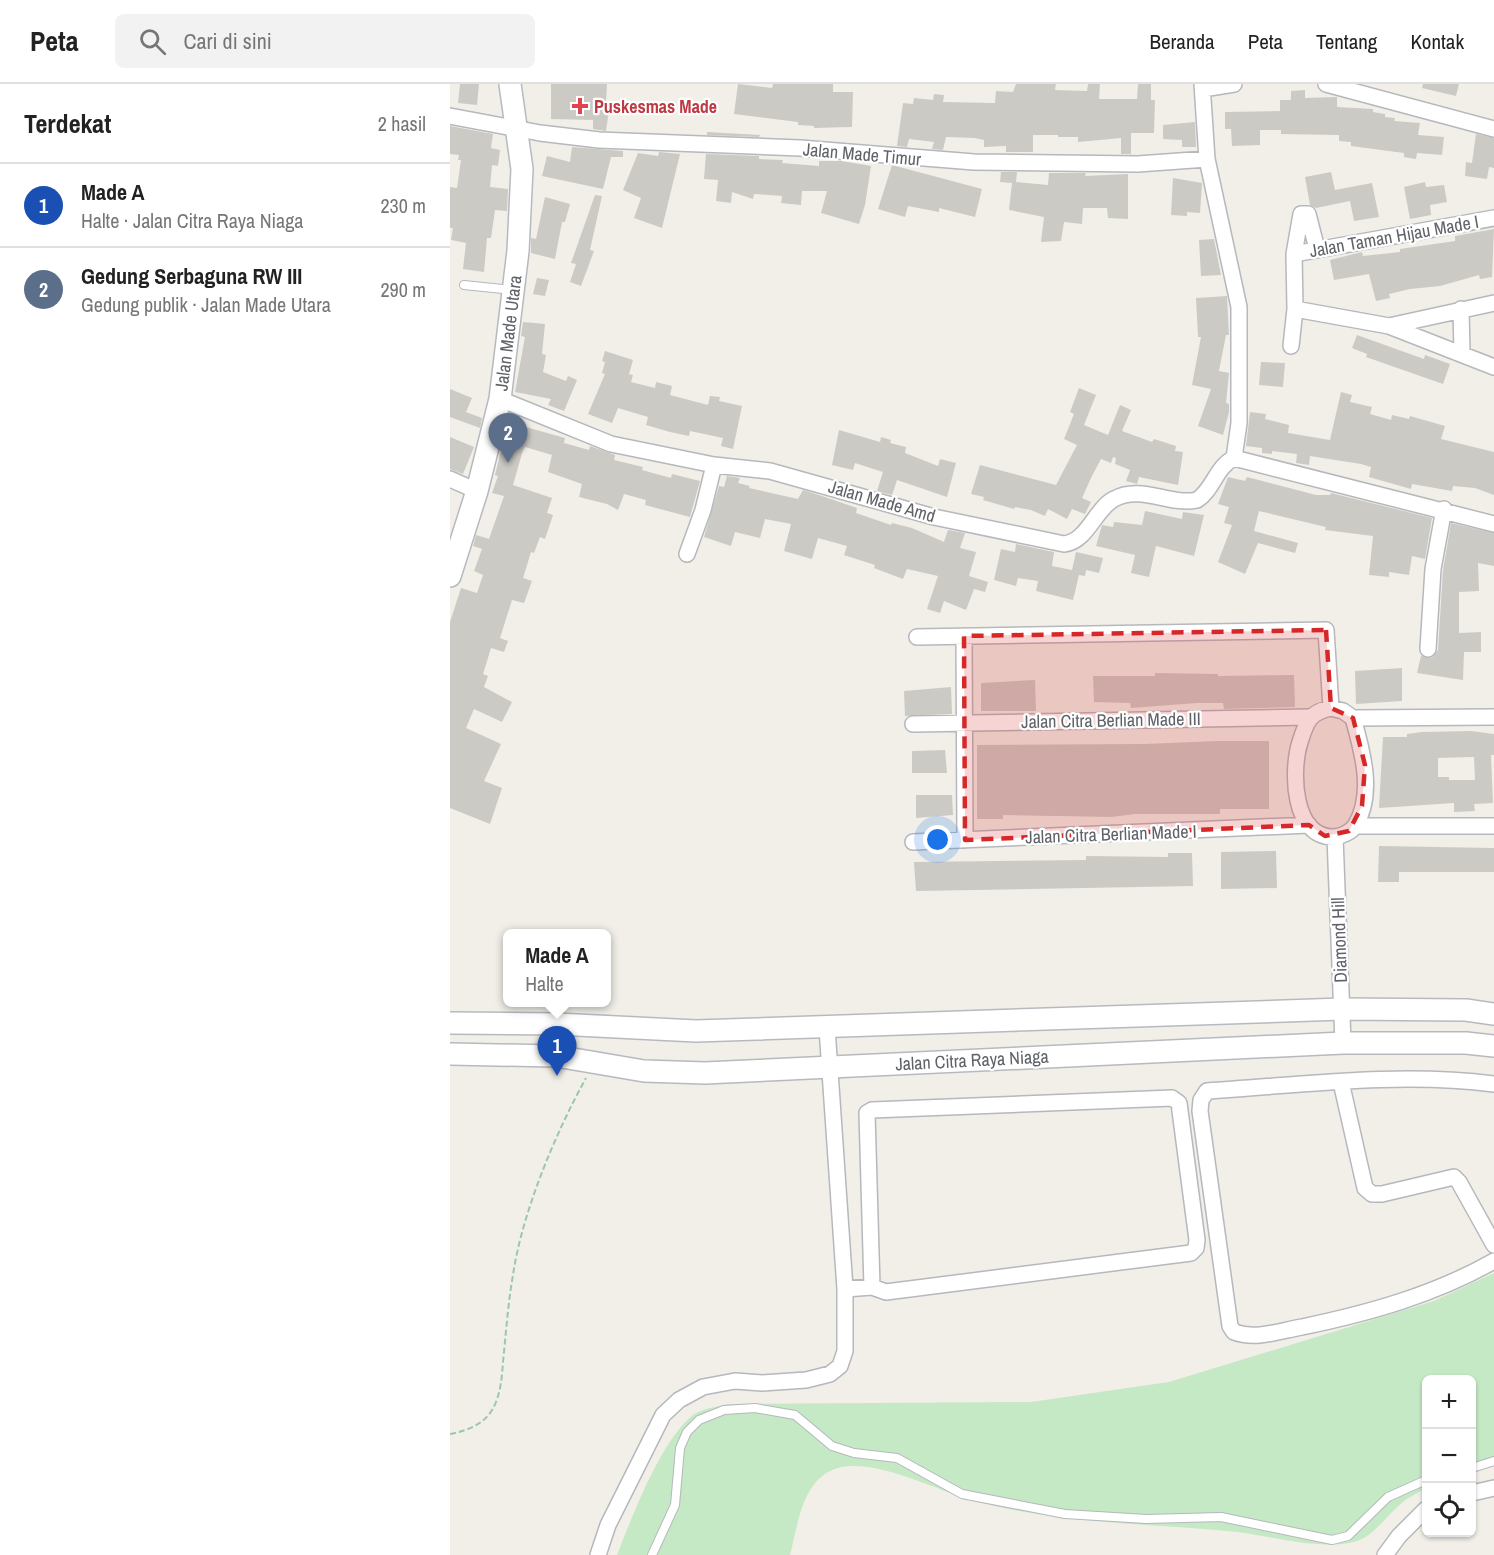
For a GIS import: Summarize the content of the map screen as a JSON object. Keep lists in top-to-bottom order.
{
  "streets": {
    "street": [
      "Jalan Made Timur",
      "Jalan Taman Hijau Made I",
      "Jalan Made Utara",
      "Jalan Made Amd",
      "Jalan Citra Berlian Made III",
      "Jalan Citra Berlian Made I",
      "Diamond Hill",
      "Jalan Citra Raya Niaga"
    ]
  },
  "crossings": [
    ["Jalan Made Timur", "Jalan Made Utara"],
    ["Jalan Made Utara", "Jalan Made Amd"],
    ["Diamond Hill", "Jalan Citra Raya Niaga"]
  ],
  "places": {
    "health": ["Puskesmas Made"]
  },
  "page": {
    "header": "Peta",
    "search": "Cari di sini",
    "nav": [
      "Beranda",
      "Peta",
      "Tentang",
      "Kontak"
    ],
    "heading": ["Terdekat", "2 hasil"],
    "list": [
      {
        "mark": "1",
        "name": "Made A",
        "note": "Halte · Jalan Citra Raya Niaga",
        "value": "230 m"
      },
      {
        "mark": "2",
        "name": "Gedung Serbaguna RW III",
        "note": "Gedung publik · Jalan Made Utara",
        "value": "290 m"
      }
    ],
    "pins": ["2", "1"],
    "popup": ["Made A", "Halte"],
    "map_buttons": ["+", "−"]
  }
}
